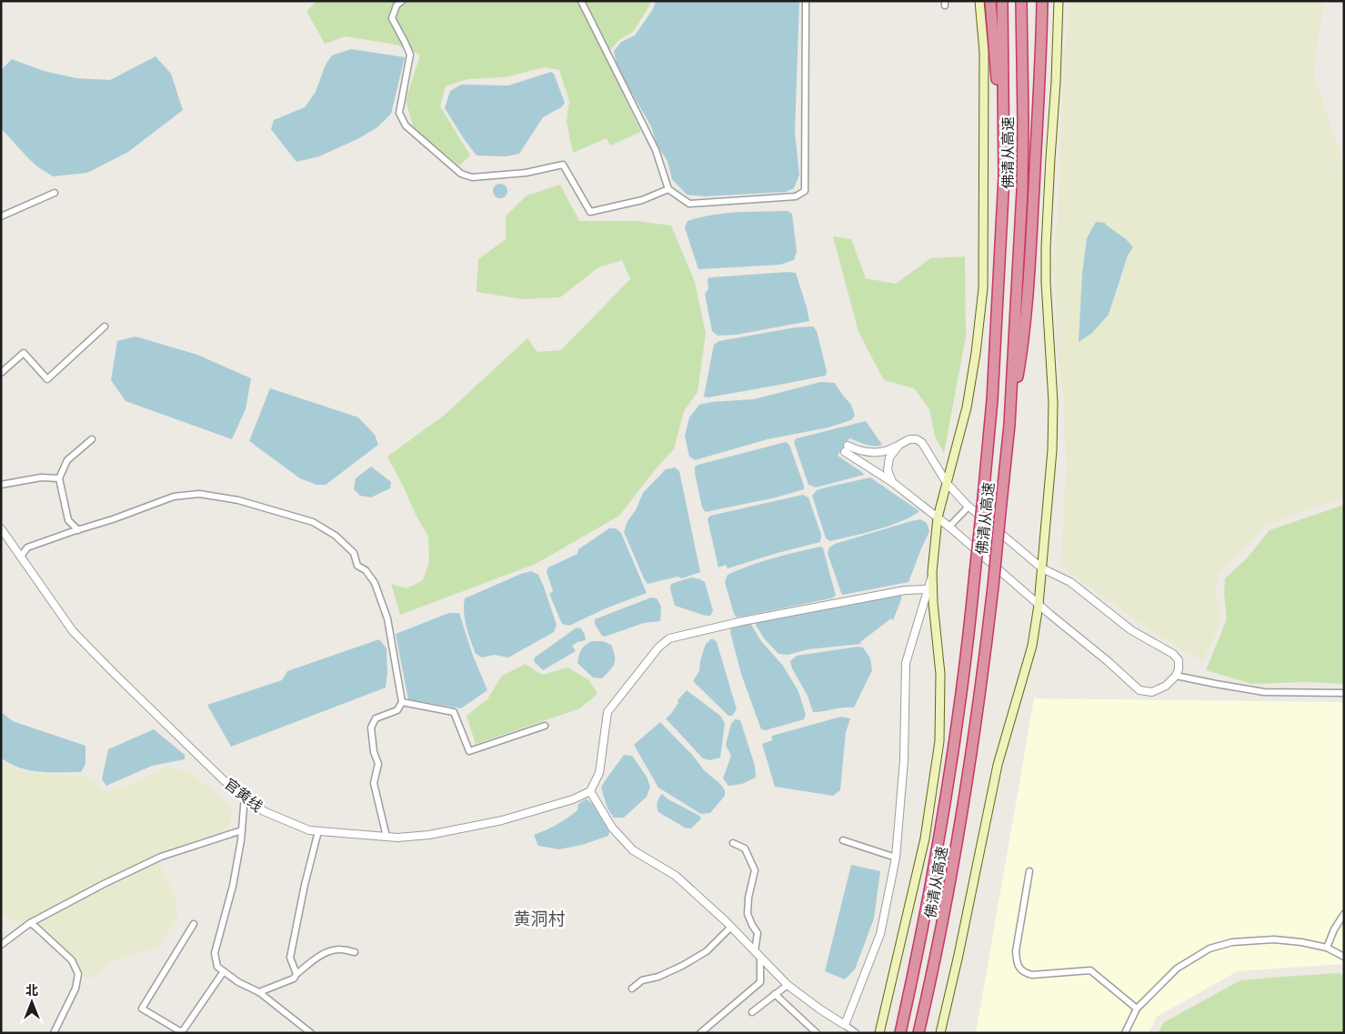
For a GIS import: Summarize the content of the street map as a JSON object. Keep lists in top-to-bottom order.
{
  "streets": {
    "highway": ["佛清从高速"],
    "street": ["官黄线"]
  },
  "districts": ["黄洞村"],
  "north": "top"
}
